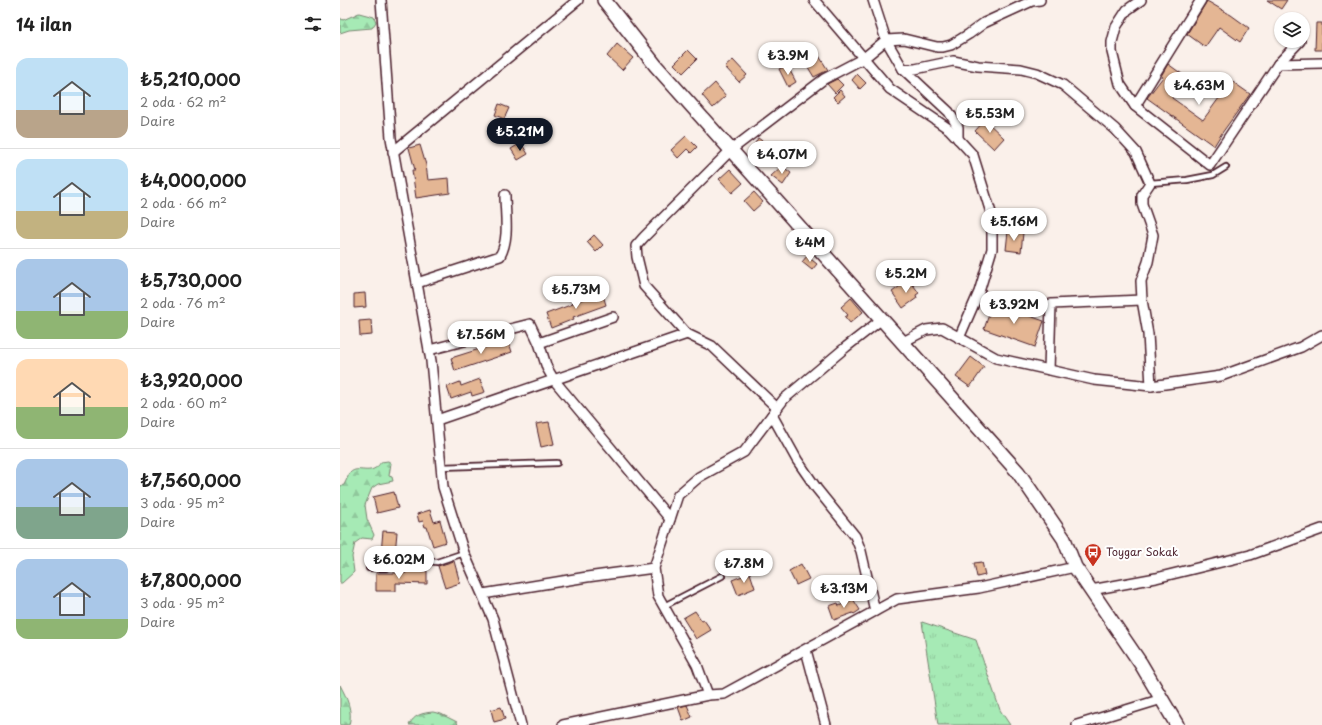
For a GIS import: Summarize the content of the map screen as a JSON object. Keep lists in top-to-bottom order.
{
  "places": {
    "bus stop": ["Toygar Sokak"]
  },
  "page": {
    "heading": "14 ilan",
    "price": [
      "₺3.9M",
      "₺4.63M",
      "₺5.53M",
      "₺5.21M",
      "₺4.07M",
      "₺5.16M",
      "₺4M",
      "₺5.2M",
      "₺5.73M",
      "₺3.92M",
      "₺7.56M",
      "₺6.02M",
      "₺7.8M",
      "₺3.13M"
    ],
    "list": [
      {
        "name": "₺5,210,000",
        "note": "2 oda · 62 m² · Daire"
      },
      {
        "name": "₺4,000,000",
        "note": "2 oda · 66 m² · Daire"
      },
      {
        "name": "₺5,730,000",
        "note": "2 oda · 76 m² · Daire"
      },
      {
        "name": "₺3,920,000",
        "note": "2 oda · 60 m² · Daire"
      },
      {
        "name": "₺7,560,000",
        "note": "3 oda · 95 m² · Daire"
      },
      {
        "name": "₺7,800,000",
        "note": "3 oda · 95 m² · Daire"
      }
    ]
  }
}
